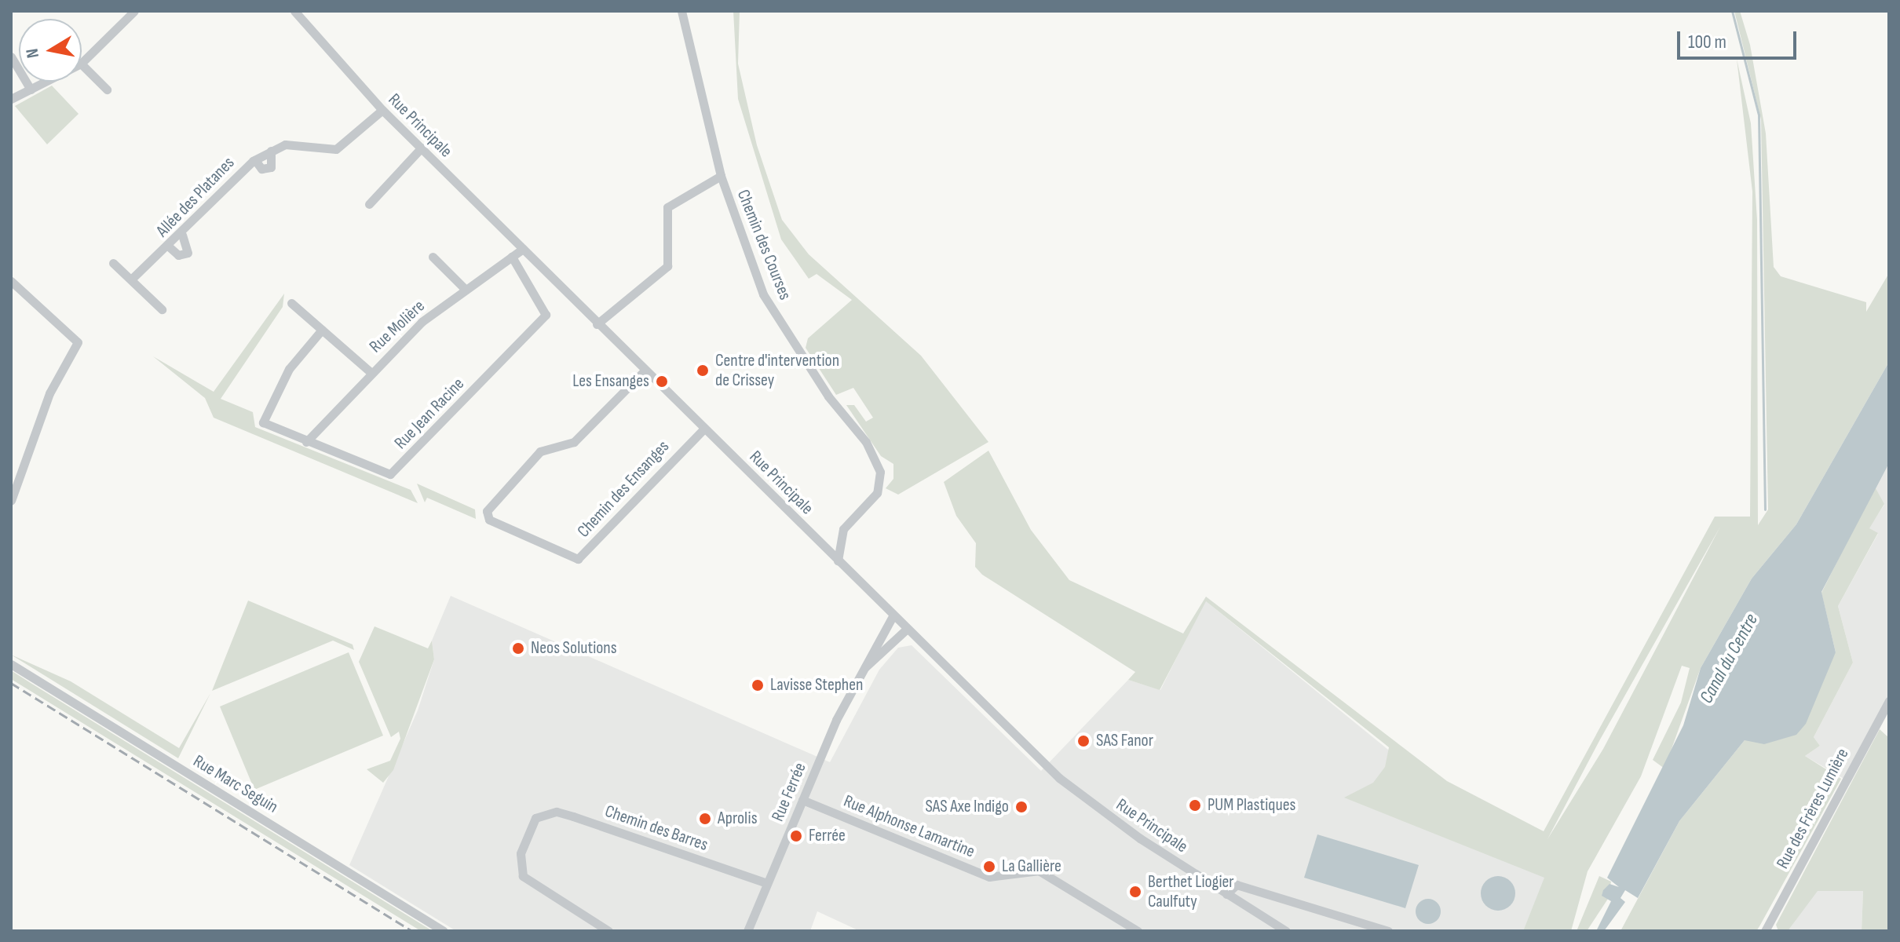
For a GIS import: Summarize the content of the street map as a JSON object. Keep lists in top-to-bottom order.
{
  "streets": {
    "street": [
      "Rue Principale",
      "Allée des Platanes",
      "Chemin des Courses",
      "Rue Molière",
      "Rue Jean Racine",
      "Chemin des Ensanges",
      "Rue Marc Seguin",
      "Rue Ferrée",
      "Rue des Frères Lumière",
      "Rue Alphonse Lamartine",
      "Chemin des Barres"
    ]
  },
  "crossings": [
    ["Rue Principale", "Allée des Platanes"],
    ["Rue Principale", "Chemin des Courses"],
    ["Rue Principale", "Rue Molière"],
    ["Rue Principale", "Chemin des Ensanges"],
    ["Rue Principale", "Rue Ferrée"],
    ["Rue Molière", "Rue Jean Racine"],
    ["Rue Ferrée", "Rue Alphonse Lamartine"],
    ["Rue Ferrée", "Chemin des Barres"]
  ],
  "water": ["Canal du Centre"],
  "places": [
    "Centre d'intervention de Crissey",
    "Les Ensanges",
    "Neos Solutions",
    "Lavisse Stephen",
    "SAS Fanor",
    "PUM Plastiques",
    "SAS Axe Indigo",
    "Aprolis",
    "Ferrée",
    "La Gallière",
    "Berthet Liogier Caulfuty"
  ],
  "scale_bar": "100 m",
  "north": "left"
}
